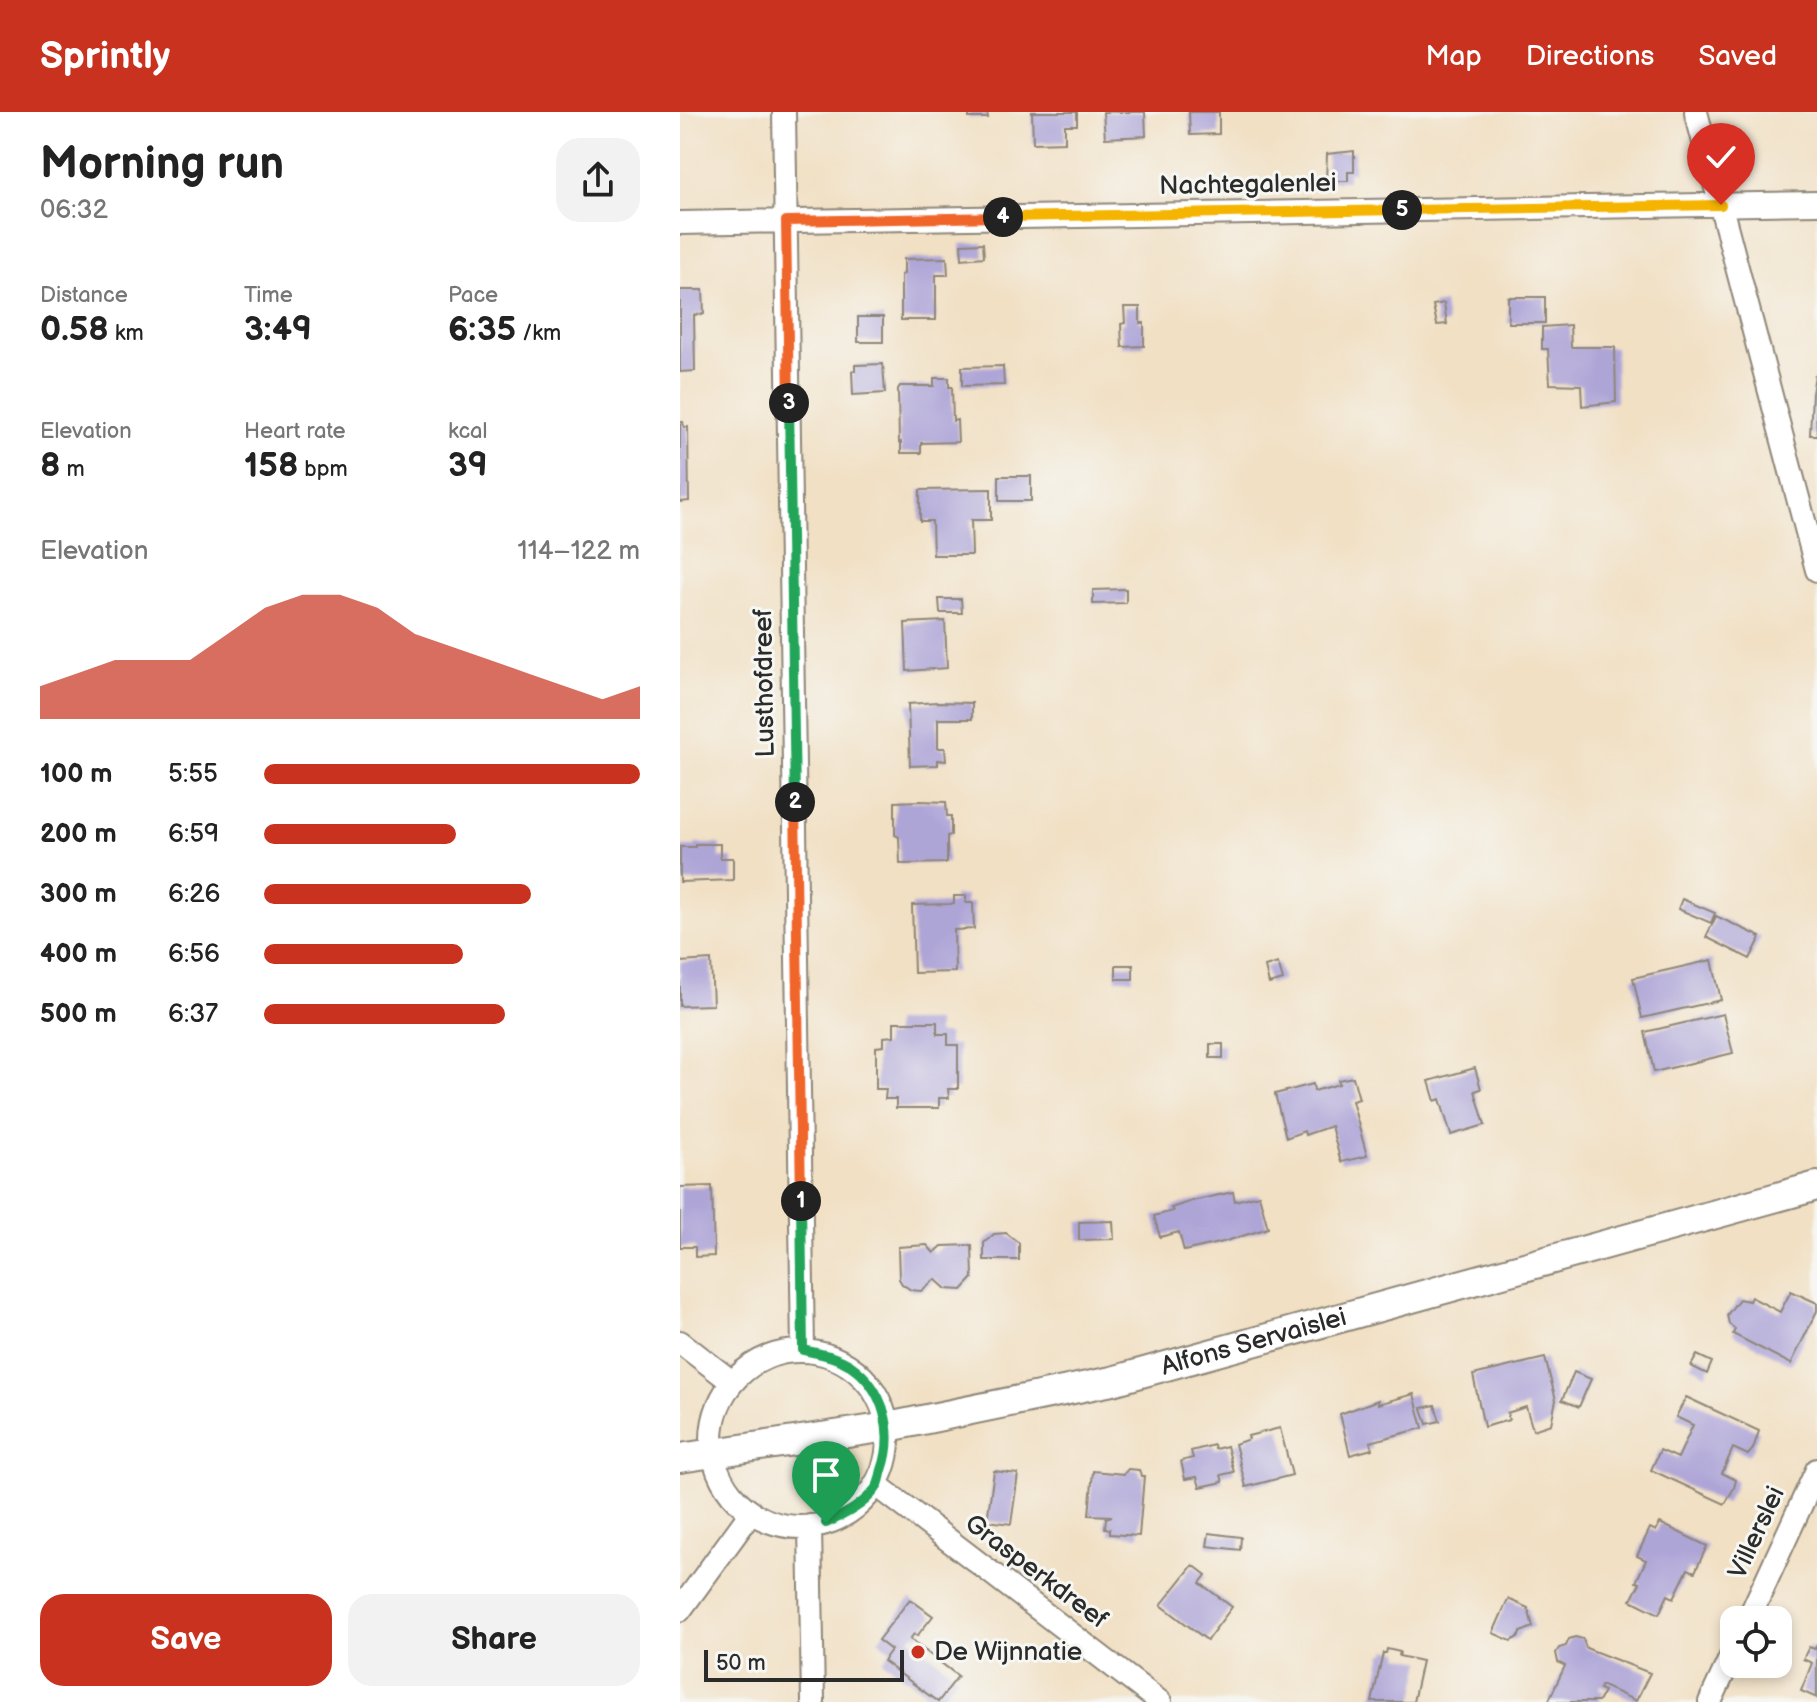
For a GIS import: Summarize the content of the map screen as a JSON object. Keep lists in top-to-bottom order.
{
  "streets": {
    "street": [
      "Nachtegalenlei",
      "Lusthofdreef",
      "Alfons Servaislei",
      "Villerslei",
      "Grasperkdreef"
    ]
  },
  "crossings": [
    ["Nachtegalenlei", "Lusthofdreef"]
  ],
  "places": ["De Wijnnatie"],
  "scale_bar": "50 m",
  "page": {
    "header": "Sprintly",
    "nav": ["Map", "Directions", "Saved"],
    "heading": ["Morning run", "06:32"],
    "pins": [
      "5",
      "4",
      "3",
      "2",
      "1"
    ],
    "stats": [
      ["Distance", "0.58 km"],
      ["Time", "3:49"],
      ["Pace", "6:35 /km"],
      ["Elevation", "8 m"],
      ["Heart rate", "158 bpm"],
      ["kcal", "39"]
    ],
    "chart": ["Elevation", "114–122 m"],
    "list": [
      {
        "name": "100 m",
        "note": "5:55"
      },
      {
        "name": "200 m",
        "note": "6:59"
      },
      {
        "name": "300 m",
        "note": "6:26"
      },
      {
        "name": "400 m",
        "note": "6:56"
      },
      {
        "name": "500 m",
        "note": "6:37"
      }
    ],
    "buttons": ["Save", "Share"],
    "scale": "50 m"
  }
}
